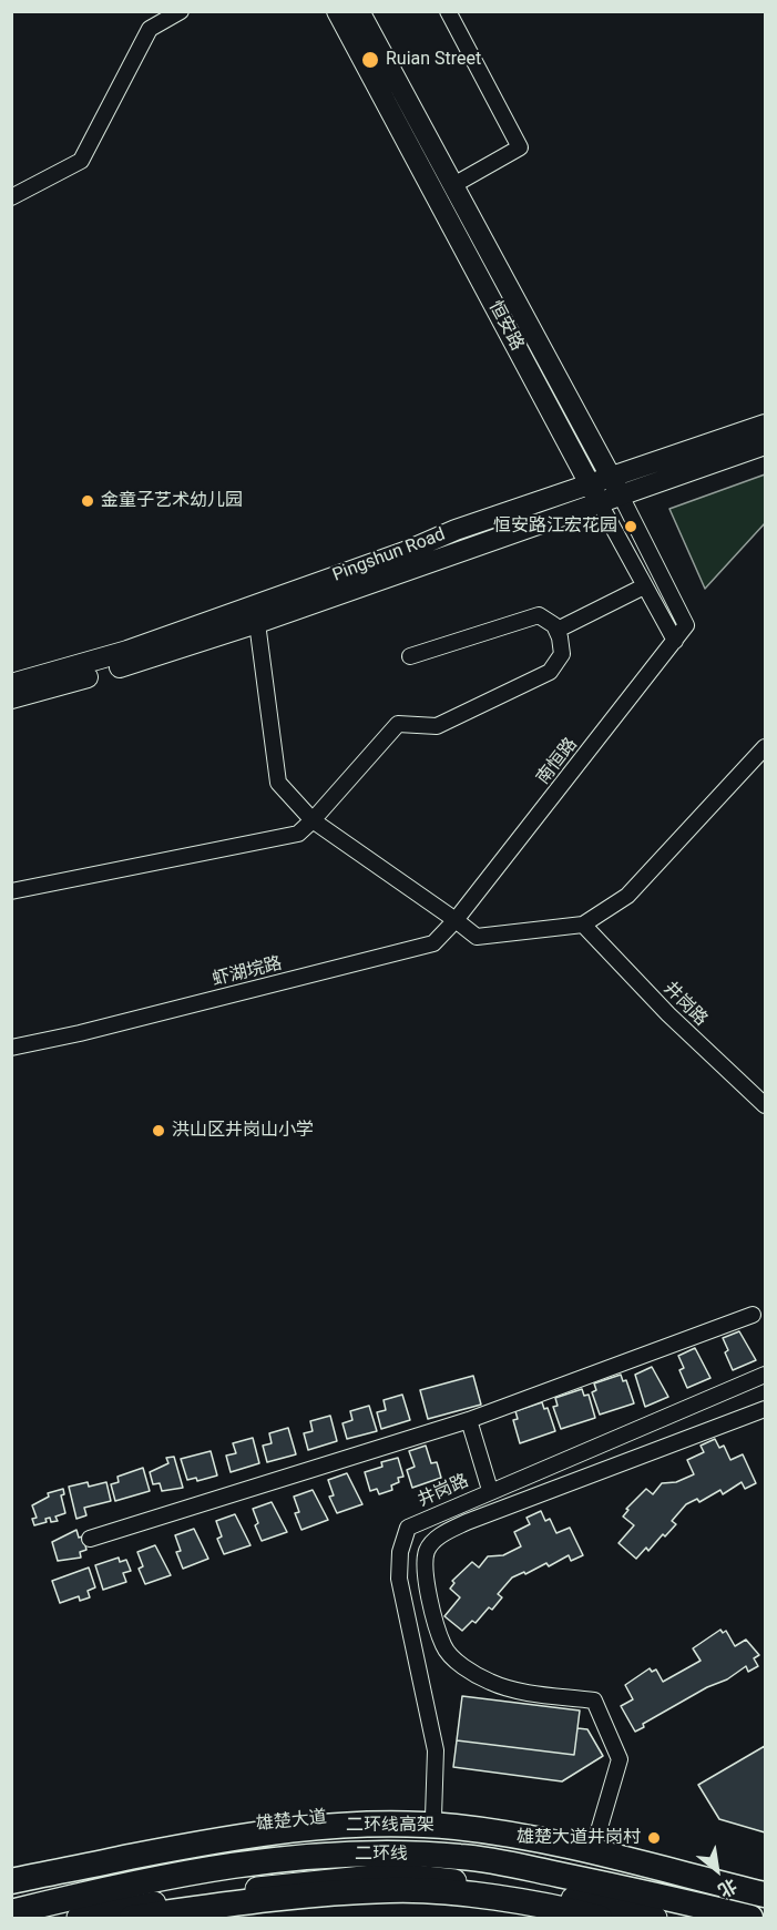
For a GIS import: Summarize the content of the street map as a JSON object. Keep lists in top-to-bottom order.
{
  "streets": {
    "highway": ["二环线高架", "二环线"],
    "main road": ["恒安路", "Pingshun Road", "雄楚大道"],
    "street": ["南恒路", "虾湖垸路", "井岗路"]
  },
  "crossings": [
    ["恒安路", "Pingshun Road"],
    ["恒安路", "南恒路"],
    ["南恒路", "虾湖垸路"],
    ["井岗路", "雄楚大道"],
    ["雄楚大道", "二环线高架"]
  ],
  "places": [
    "Ruian Street",
    "金童子艺术幼儿园",
    "恒安路江宏花园",
    "洪山区井岗山小学",
    "雄楚大道井岗村"
  ],
  "north": "bottom right"
}
